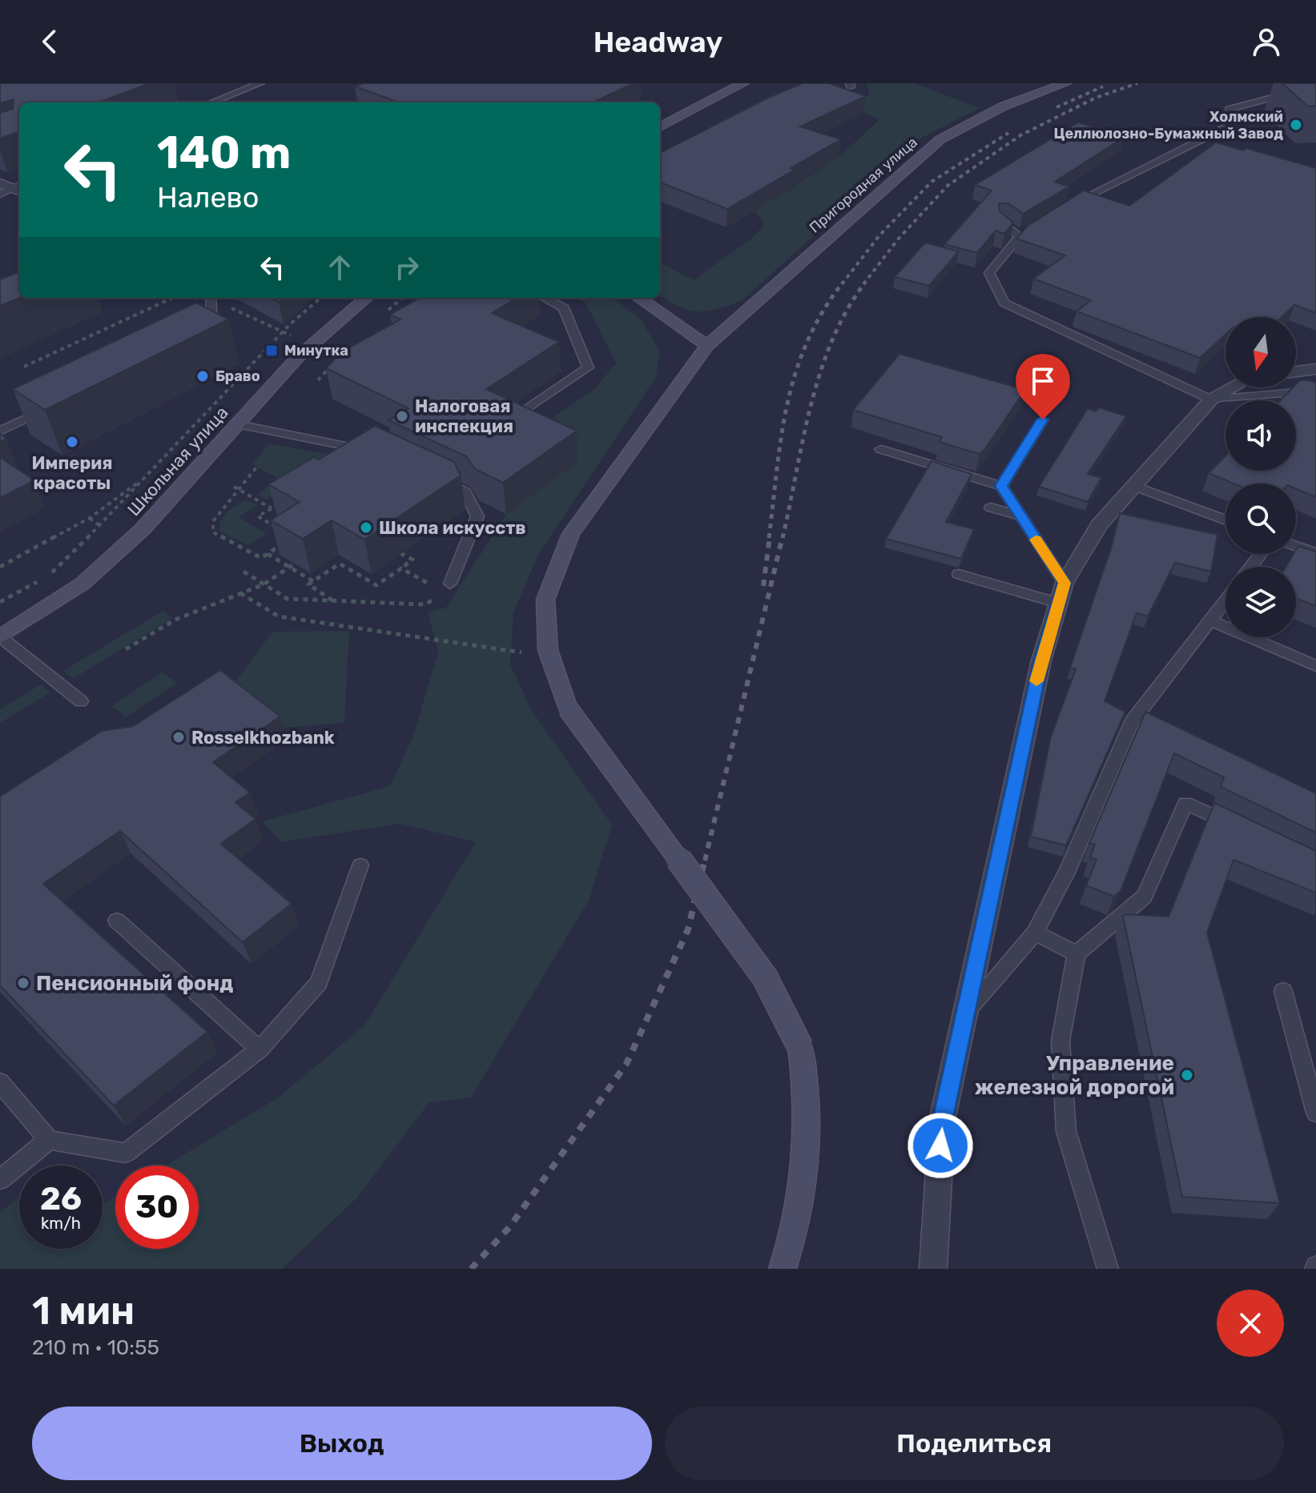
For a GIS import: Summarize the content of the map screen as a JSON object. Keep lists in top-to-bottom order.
{
  "streets": {
    "main road": ["Пригородная улица", "Школьная улица"]
  },
  "places": {
    "other": [
      "Холмский Целлюлозно-Бумажный Завод",
      "Браво",
      "Налоговая инспекция",
      "Империя красоты",
      "Школа искусств",
      "Rosselkhozbank",
      "Пенсионный фонд",
      "Управление железной дорогой"
    ],
    "transit": ["Минутка"]
  },
  "north": "bottom",
  "page": {
    "header": "Headway",
    "turn": ["140 m", "Налево"],
    "speed": "26 km/h",
    "limit": "30",
    "heading": ["1 мин", "210 m · 10:55"],
    "buttons": ["Выход", "Поделиться"]
  }
}
